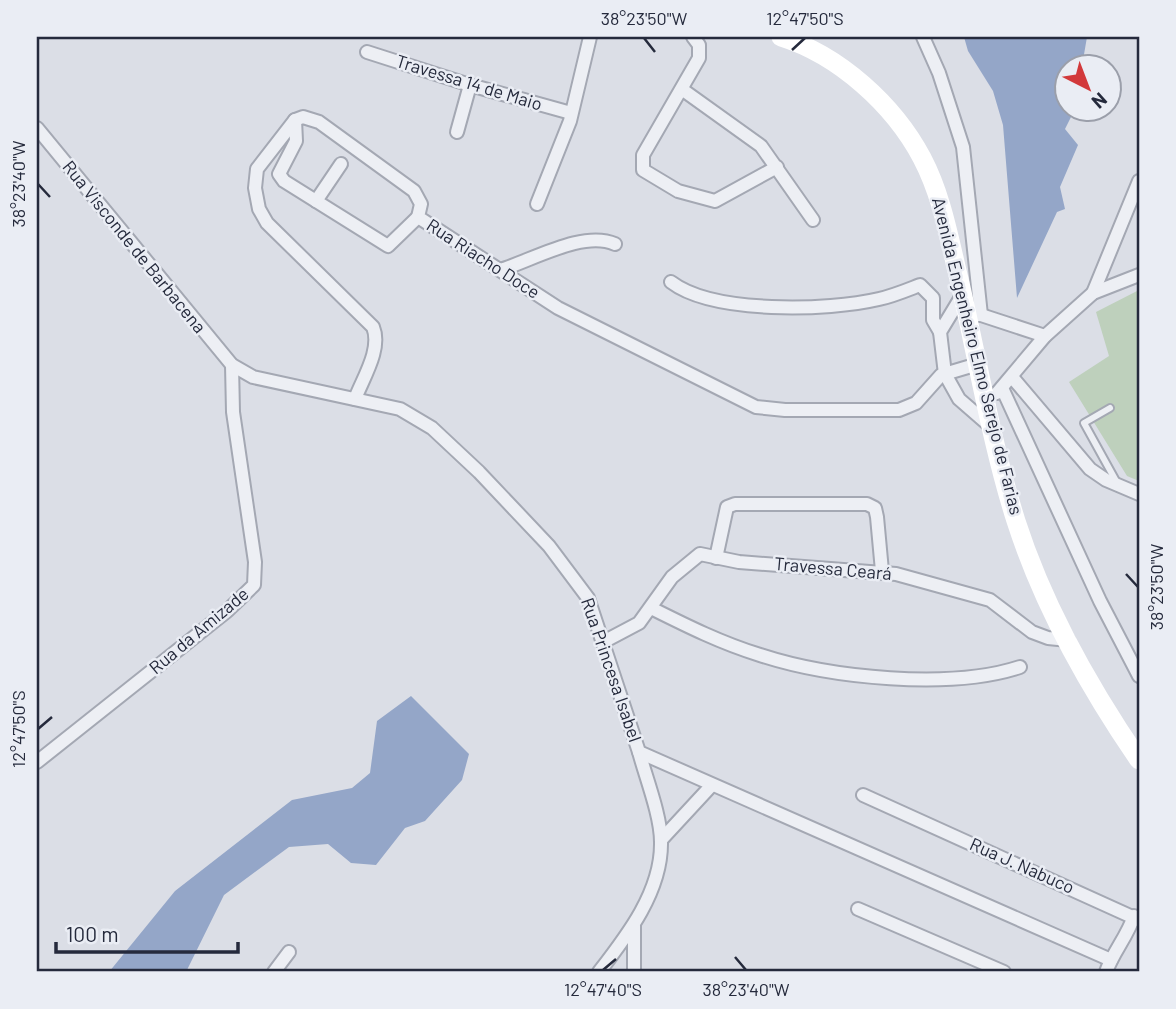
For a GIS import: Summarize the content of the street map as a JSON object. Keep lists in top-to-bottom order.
{
  "streets": {
    "main road": ["Avenida Engenheiro Elmo Serejo de Farias"],
    "street": [
      "Travessa 14 de Maio",
      "Rua Visconde de Barbacena",
      "Rua Riacho Doce",
      "Travessa Ceará",
      "Rua da Amizade",
      "Rua Princesa Isabel",
      "Rua J. Nabuco"
    ]
  },
  "crossings": [
    ["Rua Visconde de Barbacena", "Rua da Amizade"],
    ["Rua Visconde de Barbacena", "Rua Princesa Isabel"],
    ["Rua Riacho Doce", "Avenida Engenheiro Elmo Serejo de Farias"],
    ["Avenida Engenheiro Elmo Serejo de Farias", "Travessa Ceará"],
    ["Travessa Ceará", "Rua Princesa Isabel"],
    ["Rua da Amizade", "Rua Princesa Isabel"],
    ["Rua Princesa Isabel", "Rua J. Nabuco"]
  ],
  "scale_bar": "100 m",
  "north": "bottom right",
  "coordinates": [
    "38°23'50\"W",
    "12°47'50\"S",
    "38°23'40\"W",
    "12°47'40\"S"
  ]
}
